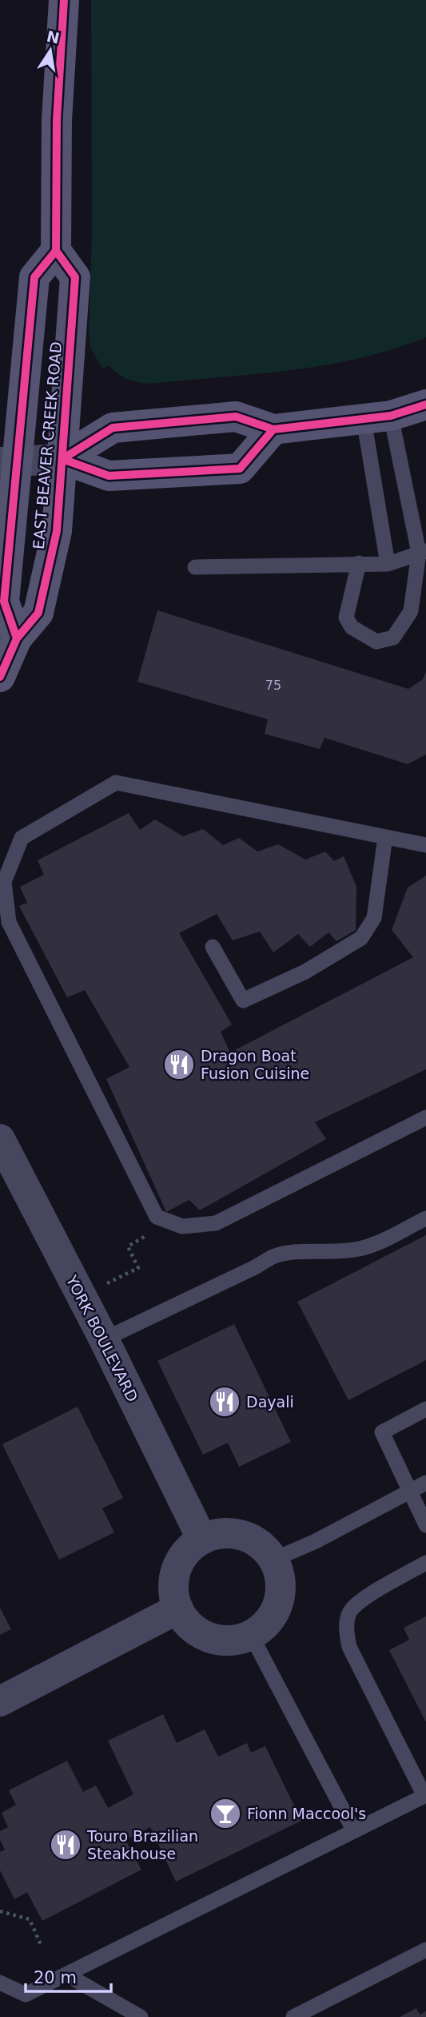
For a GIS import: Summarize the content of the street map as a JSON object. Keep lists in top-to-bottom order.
{
  "streets": {
    "street": ["EAST BEAVER CREEK ROAD", "YORK BOULEVARD"]
  },
  "places": {
    "restaurant": ["Dragon Boat Fusion Cuisine", "Dayali", "Touro Brazilian Steakhouse"],
    "bar": ["Fionn Maccool's"]
  },
  "house_numbers": ["75"],
  "scale_bar": "20 m",
  "north": "top"
}
